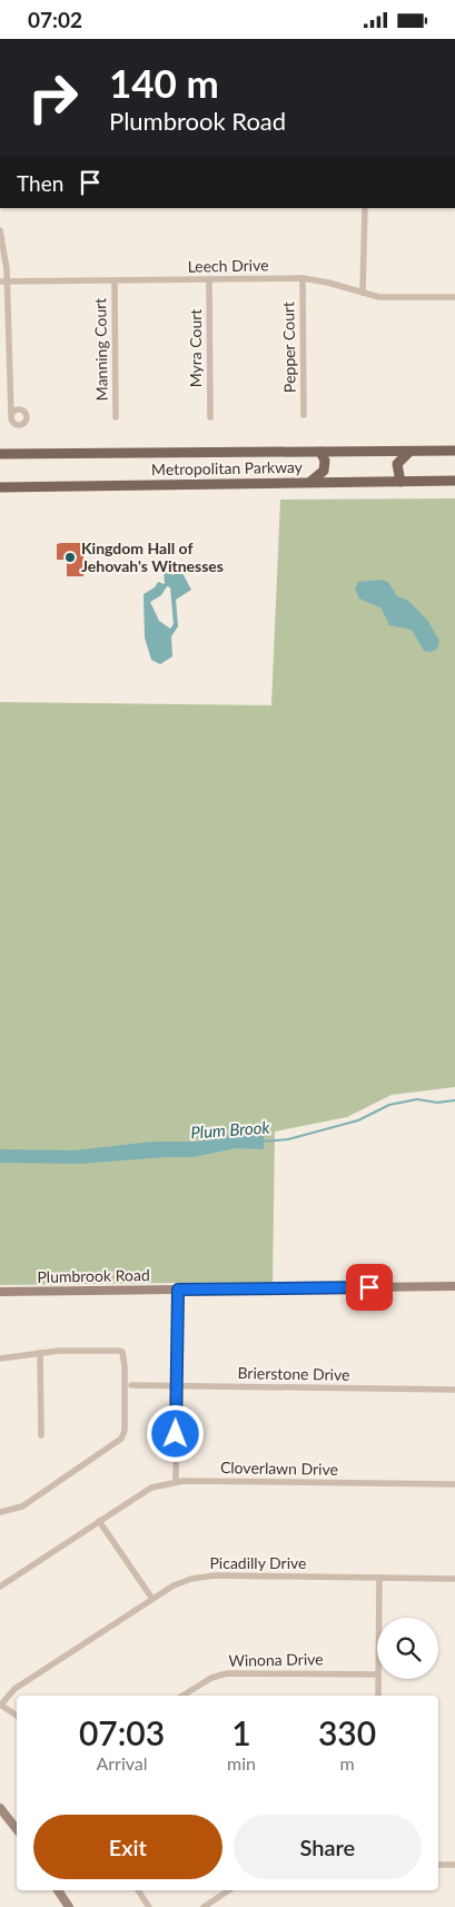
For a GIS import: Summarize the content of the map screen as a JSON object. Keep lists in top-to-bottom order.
{
  "streets": {
    "main road": ["Metropolitan Parkway"],
    "street": [
      "Leech Drive",
      "Pepper Court",
      "Myra Court",
      "Manning Court",
      "Plumbrook Road",
      "Brierstone Drive",
      "Cloverlawn Drive",
      "Picadilly Drive",
      "Winona Drive"
    ]
  },
  "crossings": [
    ["Leech Drive", "Pepper Court"],
    ["Leech Drive", "Myra Court"],
    ["Leech Drive", "Manning Court"]
  ],
  "water": ["Plum Brook"],
  "places": ["Kingdom Hall of Jehovah's Witnesses"],
  "page": {
    "status": "07:02",
    "turn": ["140 m", "Plumbrook Road"],
    "then": "Then",
    "eta": [
      "07:03",
      "Arrival",
      "1",
      "min",
      "330",
      "m"
    ],
    "buttons": ["Exit", "Share"]
  }
}
